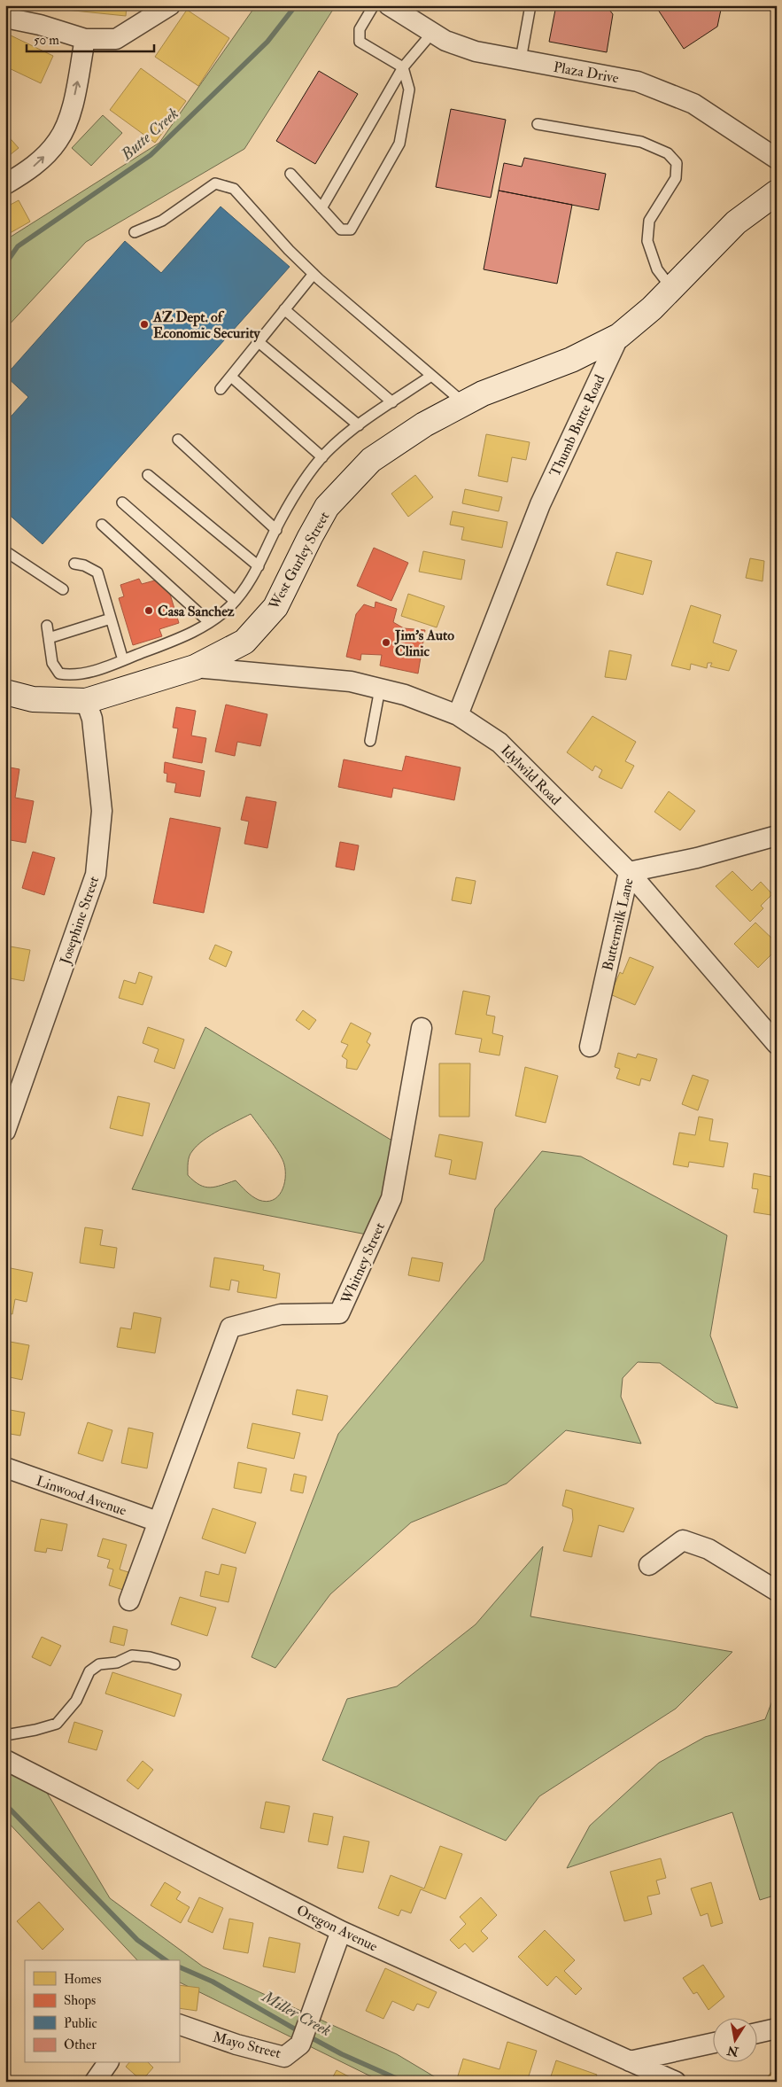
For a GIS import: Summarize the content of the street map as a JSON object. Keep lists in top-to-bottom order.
{
  "streets": {
    "main road": ["Thumb Butte Road", "West Gurley Street"],
    "street": [
      "Plaza Drive",
      "Idylwild Road",
      "Josephine Street",
      "Buttermilk Lane",
      "Whitney Street",
      "Linwood Avenue",
      "Oregon Avenue",
      "Mayo Street"
    ]
  },
  "crossings": [
    ["Thumb Butte Road", "West Gurley Street"],
    ["Thumb Butte Road", "Idylwild Road"],
    ["West Gurley Street", "Idylwild Road"],
    ["West Gurley Street", "Josephine Street"],
    ["Idylwild Road", "Buttermilk Lane"],
    ["Whitney Street", "Linwood Avenue"],
    ["Oregon Avenue", "Mayo Street"]
  ],
  "water": ["Butte Creek", "Miller Creek"],
  "places": ["AZ Dept. of Economic Security", "Casa Sanchez", "Jim's Auto Clinic"],
  "legend": [
    "Homes",
    "Shops",
    "Public",
    "Other"
  ],
  "scale_bar": "50 m",
  "north": "bottom"
}
